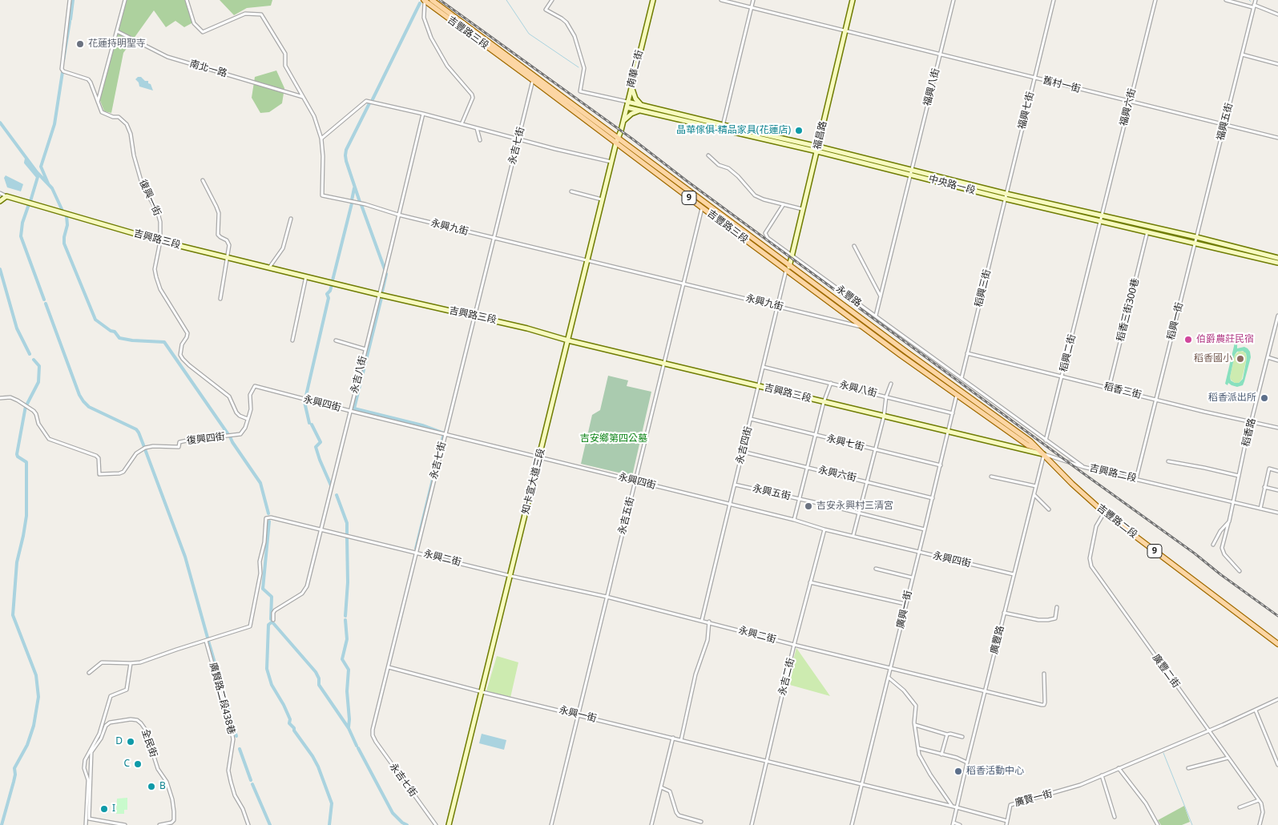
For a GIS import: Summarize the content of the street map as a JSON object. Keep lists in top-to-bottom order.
{
  "streets": {
    "main road": ["吉豐路三段", "9", "吉豐路二段"],
    "street": [
      "南北一路",
      "南華二街",
      "舊村一街",
      "福興八街",
      "福興六街",
      "福興七街",
      "福興五街",
      "福昌路",
      "永吉七街",
      "中央路一段",
      "復興一街",
      "永興九街",
      "吉興路三段",
      "稻興三街",
      "永豐路",
      "稻香三街300巷",
      "稻興一街",
      "稻興二街",
      "永吉八街",
      "永興八街",
      "稻香三街",
      "永興四街",
      "稻香路",
      "復興四街",
      "永興七街",
      "永吉四街",
      "吉興路二段",
      "永興六街",
      "知卡宣大道三段",
      "永興五街",
      "永吉五街",
      "永興二街",
      "廣興一街",
      "廣豐路",
      "廣豐二街",
      "永吉二街",
      "廣賢路二段438巷",
      "永興一街",
      "全民街",
      "廣賢一街"
    ]
  },
  "crossings": [
    ["吉豐路三段", "南華二街"],
    ["吉豐路三段", "福昌路"],
    ["吉豐路三段", "永吉七街"],
    ["吉豐路三段", "永興九街"],
    ["吉豐路三段", "永吉四街"],
    ["吉豐路三段", "知卡宣大道三段"],
    ["吉豐路三段", "永吉五街"],
    ["吉豐路三段", "吉豐路二段"],
    ["吉豐路三段", "廣興一街"],
    ["南北一路", "永興九街"],
    ["南華二街", "中央路一段"],
    ["南華二街", "知卡宣大道三段"],
    ["舊村一街", "福興八街"],
    ["舊村一街", "福興六街"],
    ["舊村一街", "福興七街"],
    ["舊村一街", "福興五街"],
    ["舊村一街", "福昌路"],
    ["福興八街", "中央路一段"],
    ["福興八街", "永豐路"],
    ["福興六街", "中央路一段"],
    ["福興六街", "稻興二街"],
    ["福興七街", "中央路一段"],
    ["福興七街", "稻興三街"],
    ["福興五街", "中央路一段"],
    ["福興五街", "稻興一街"],
    ["福昌路", "中央路一段"],
    ["福昌路", "永豐路"],
    ["永吉七街", "永興九街"],
    ["永吉七街", "吉興路三段"],
    ["永吉七街", "永興四街"],
    ["永吉七街", "永興二街"],
    ["永吉七街", "永興一街"],
    ["中央路一段", "稻興三街"],
    ["中央路一段", "稻香三街300巷"],
    ["中央路一段", "稻興一街"],
    ["中央路一段", "稻興二街"],
    ["復興一街", "吉興路三段"],
    ["復興一街", "復興四街"],
    ["永興九街", "永吉八街"],
    ["永興九街", "永吉四街"],
    ["永興九街", "知卡宣大道三段"],
    ["永興九街", "永吉五街"],
    ["吉興路三段", "永吉八街"],
    ["吉興路三段", "永吉四街"],
    ["吉興路三段", "吉興路二段"],
    ["吉興路三段", "知卡宣大道三段"],
    ["吉興路三段", "永吉五街"],
    ["吉興路三段", "廣興一街"],
    ["稻興三街", "永豐路"],
    ["稻興三街", "稻香三街"],
    ["永豐路", "稻興二街"],
    ["稻香三街300巷", "稻香三街"],
    ["稻興一街", "稻香三街"],
    ["稻興二街", "稻香三街"],
    ["永吉八街", "永興四街"],
    ["永吉八街", "永興二街"],
    ["永興八街", "永吉四街"],
    ["永興八街", "廣興一街"],
    ["稻香三街", "稻香路"],
    ["永興四街", "復興四街"],
    ["永興四街", "永吉四街"],
    ["永興四街", "知卡宣大道三段"],
    ["永興四街", "永吉五街"],
    ["永興四街", "廣興一街"],
    ["永興四街", "廣豐路"],
    ["永興四街", "永吉二街"],
    ["稻香路", "吉興路二段"],
    ["永興七街", "永吉四街"],
    ["永興七街", "廣興一街"],
    ["永吉四街", "永興六街"],
    ["永吉四街", "永興五街"],
    ["永吉四街", "永興二街"],
    ["吉興路二段", "吉豐路二段"],
    ["吉興路二段", "廣興一街"],
    ["吉興路二段", "廣豐路"],
    ["永興六街", "廣興一街"],
    ["知卡宣大道三段", "永興二街"],
    ["知卡宣大道三段", "永興一街"],
    ["永興五街", "廣興一街"],
    ["永吉五街", "永興二街"],
    ["永吉五街", "永興一街"],
    ["吉豐路二段", "廣興一街"],
    ["吉豐路二段", "廣豐路"],
    ["吉豐路二段", "廣豐二街"],
    ["永興二街", "廣興一街"],
    ["永興二街", "廣豐路"],
    ["永興二街", "永吉二街"],
    ["永興二街", "廣賢路二段438巷"],
    ["廣興一街", "廣賢一街"],
    ["廣豐路", "廣賢一街"],
    ["廣豐二街", "廣賢一街"],
    ["永吉二街", "永興一街"],
    ["永吉二街", "廣賢一街"],
    ["永興一街", "廣賢一街"]
  ],
  "parks": ["吉安鄉第四公墓"],
  "places": [
    "花蓮持明聖寺",
    "晶華傢俱-精品家具(花蓮店)",
    "伯爵農莊民宿",
    "稻香國小",
    "稻香派出所",
    "吉安永興村三清宮",
    "D",
    "C",
    "稻香活動中心",
    "B",
    "I"
  ]
}
